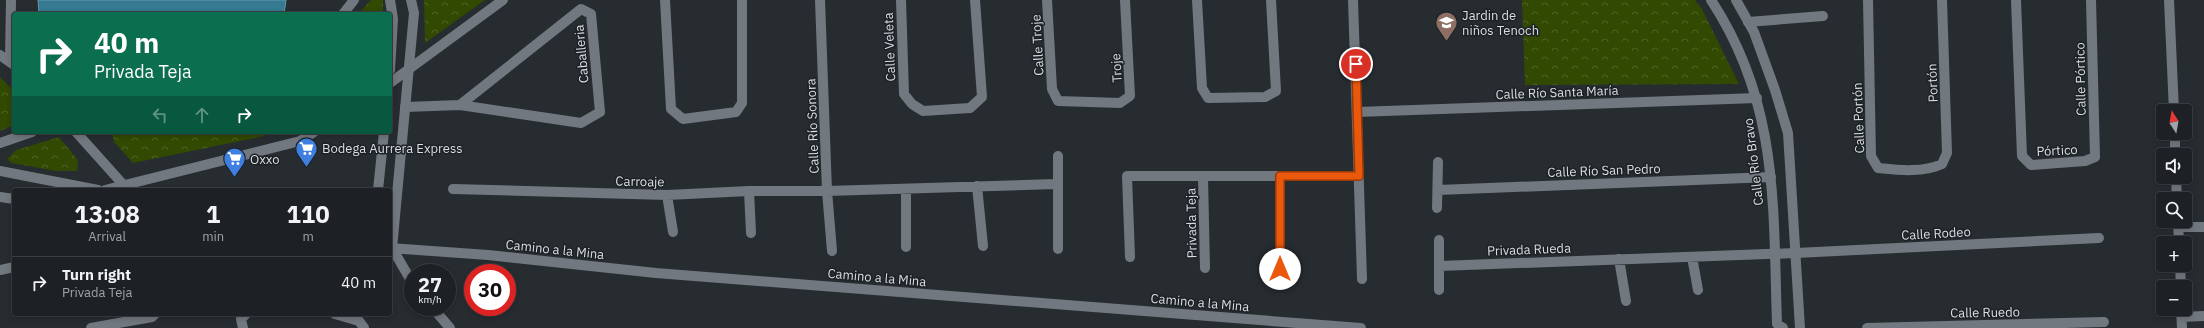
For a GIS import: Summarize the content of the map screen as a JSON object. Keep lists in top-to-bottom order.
{
  "streets": {
    "street": [
      "Calle Troje",
      "Calle Veleta",
      "Caballeria",
      "Troje",
      "Calle Pórtico",
      "Portón",
      "Calle Río Santa María",
      "Calle Portón",
      "Calle Río Sonora",
      "Pórtico",
      "Calle Río Bravo",
      "Calle Río San Pedro",
      "Carroaje",
      "Privada Teja",
      "Calle Rodeo",
      "Camino a la Mina",
      "Privada Rueda",
      "Calle Ruedo"
    ]
  },
  "crossings": [
    ["Calle Troje", "Troje"],
    ["Calle Pórtico", "Pórtico"],
    ["Portón", "Calle Portón"],
    ["Calle Río Santa María", "Calle Río Bravo"],
    ["Calle Río Sonora", "Carroaje"],
    ["Calle Río Bravo", "Calle Río San Pedro"],
    ["Calle Río Bravo", "Calle Rodeo"],
    ["Calle Río Bravo", "Privada Rueda"],
    ["Calle Rodeo", "Privada Rueda"]
  ],
  "places": {
    "school or university": ["Jardin de niños Tenoch"],
    "supermarket": ["Bodega Aurrera Express", "Oxxo"]
  },
  "north": "top",
  "page": {
    "turn": ["40 m", "Privada Teja"],
    "map_buttons": ["+", "−"],
    "eta": [
      "13:08",
      "Arrival",
      "1",
      "min",
      "110",
      "m"
    ],
    "list": [
      {
        "name": "Turn right",
        "note": "Privada Teja",
        "value": "40 m"
      }
    ],
    "speed": "27 km/h",
    "limit": "30"
  }
}
